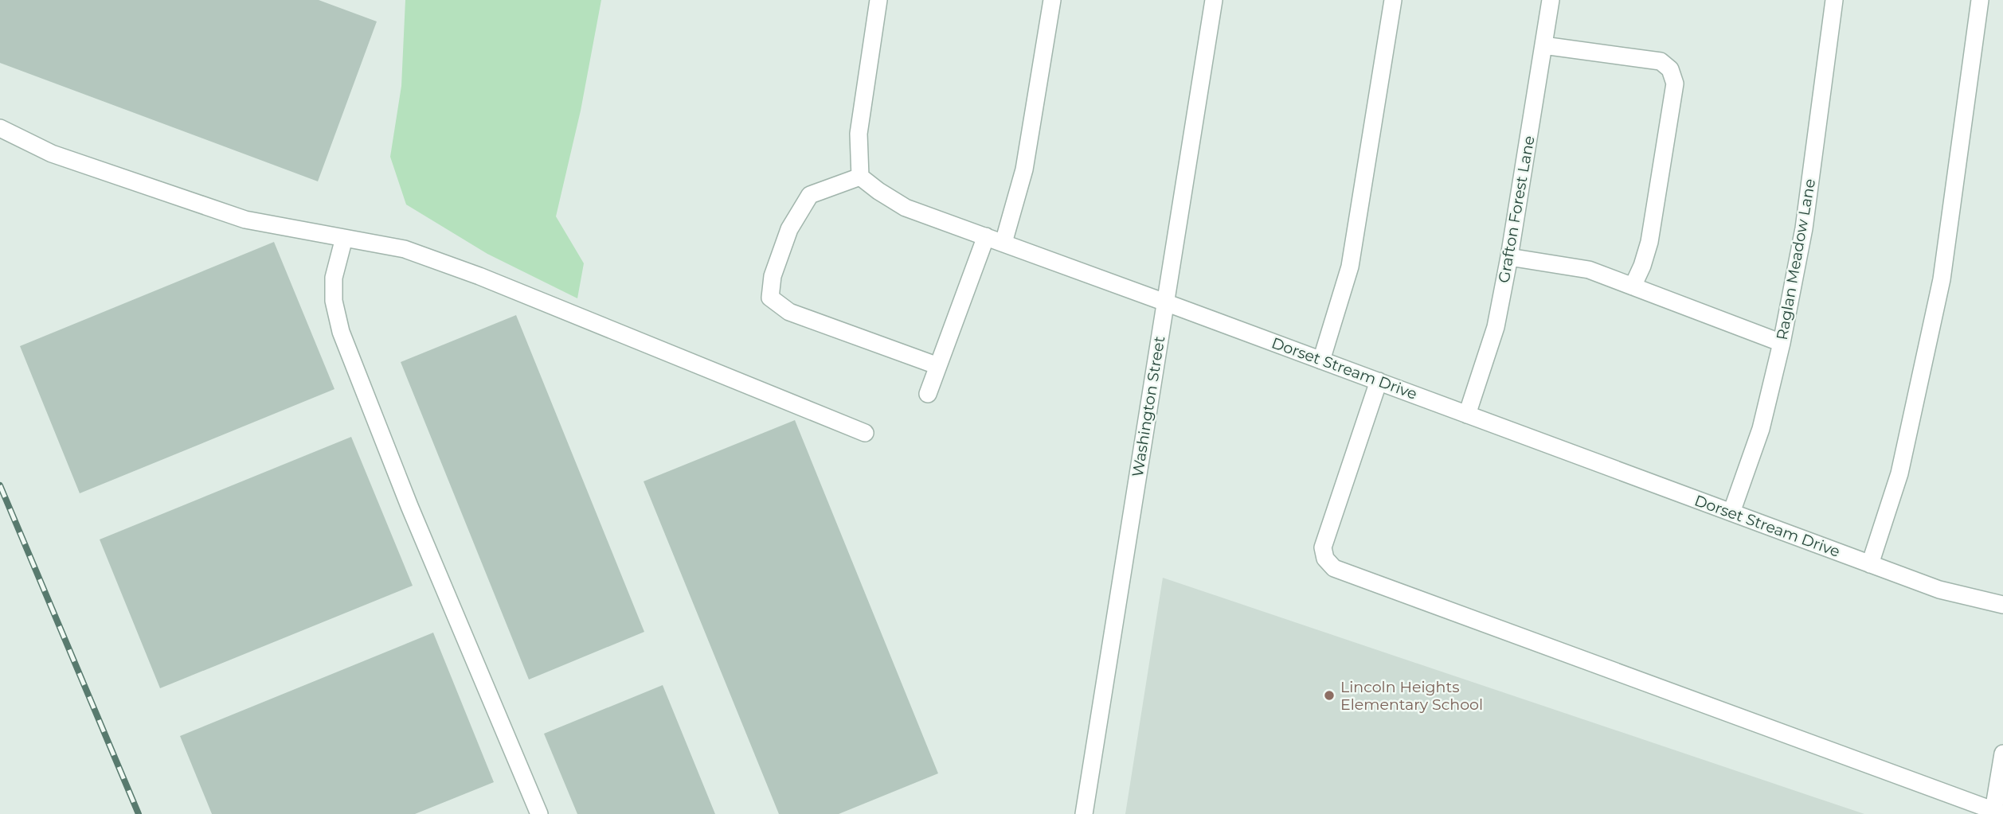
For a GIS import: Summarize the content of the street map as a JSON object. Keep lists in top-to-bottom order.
{
  "streets": {
    "street": [
      "Grafton Forest Lane",
      "Raglan Meadow Lane",
      "Dorset Stream Drive",
      "Washington Street"
    ]
  },
  "crossings": [
    ["Grafton Forest Lane", "Dorset Stream Drive"],
    ["Raglan Meadow Lane", "Dorset Stream Drive"],
    ["Dorset Stream Drive", "Washington Street"]
  ],
  "places": ["Lincoln Heights Elementary School"]
}
